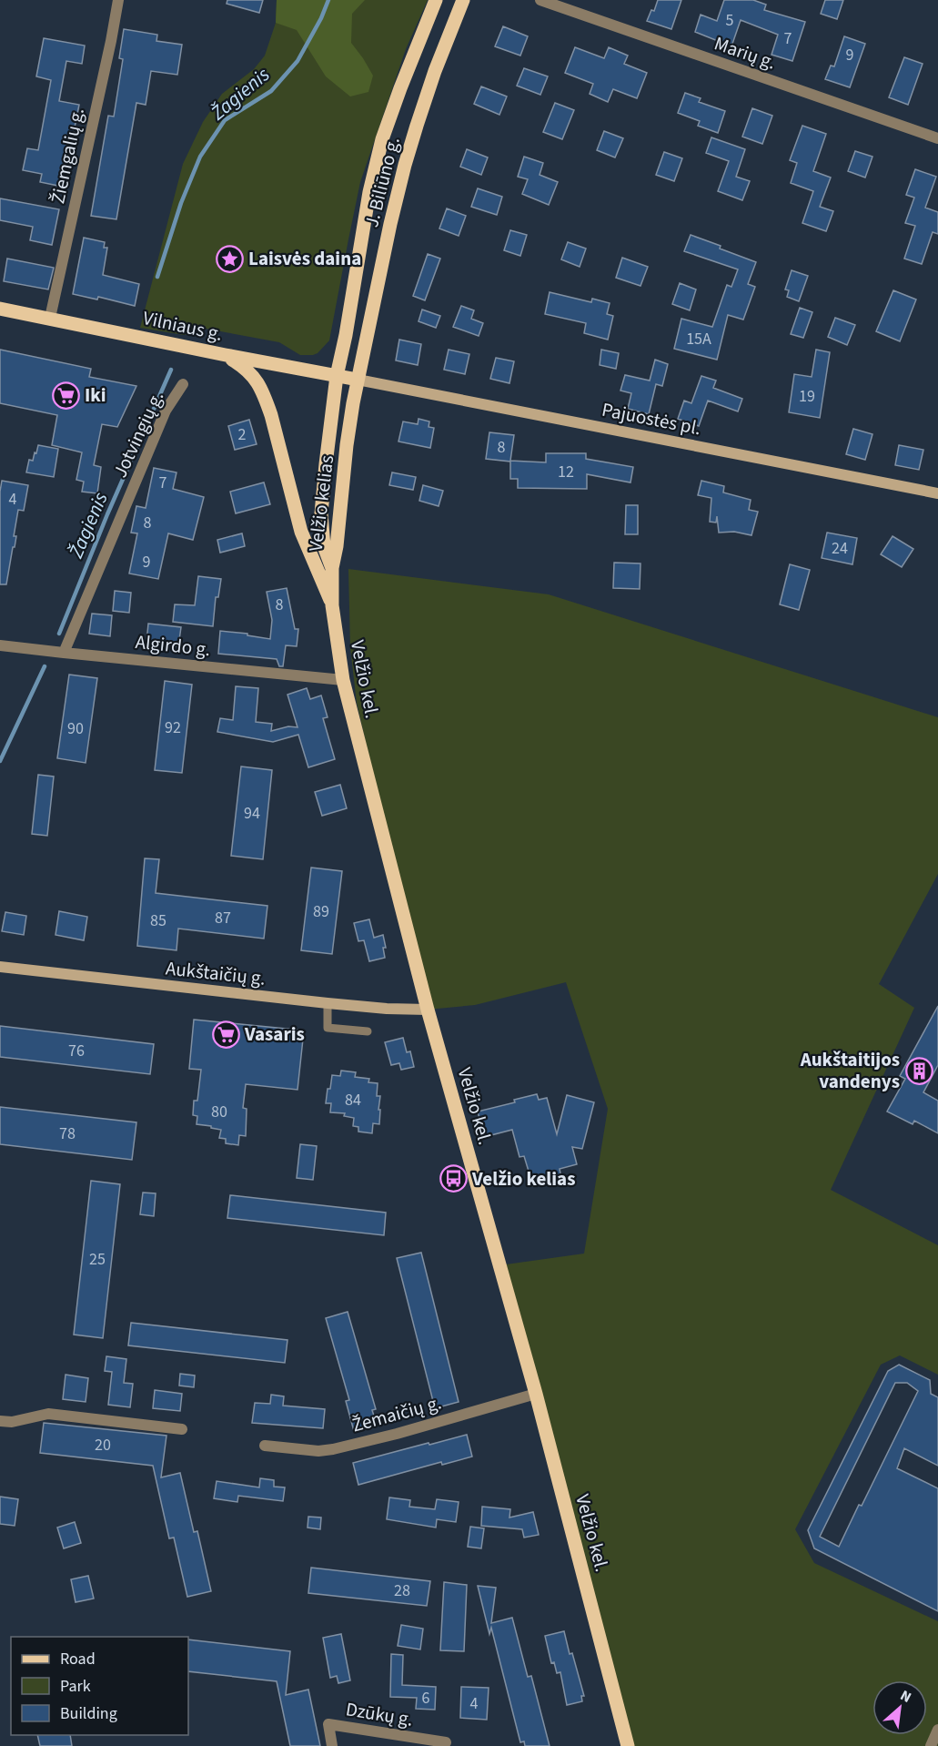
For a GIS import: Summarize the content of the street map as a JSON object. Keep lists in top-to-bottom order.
{
  "streets": {
    "main road": [
      "J. Biliūno g.",
      "Vilniaus g.",
      "Pajuostės pl.",
      "Velžio kelias",
      "Velžio kel.",
      "Aukštaičių g."
    ],
    "street": [
      "Marių g.",
      "Žiemgalių g.",
      "Jotvingių g.",
      "Algirdo g.",
      "Žemaičių g.",
      "Dzūkų g."
    ]
  },
  "crossings": [
    ["Žiemgalių g.", "Vilniaus g."],
    ["J. Biliūno g.", "Vilniaus g."],
    ["J. Biliūno g.", "Pajuostės pl."],
    ["J. Biliūno g.", "Velžio kelias"],
    ["Vilniaus g.", "Pajuostės pl."],
    ["Vilniaus g.", "Velžio kelias"],
    ["Pajuostės pl.", "Velžio kelias"],
    ["Jotvingių g.", "Algirdo g."],
    ["Velžio kelias", "Velžio kel."],
    ["Algirdo g.", "Velžio kel."],
    ["Velžio kel.", "Aukštaičių g."],
    ["Velžio kel.", "Žemaičių g."]
  ],
  "water": ["Žagienis"],
  "places": {
    "place": ["Laisvės daina"],
    "supermarket": ["Iki", "Vasaris"],
    "building": ["Aukštaitijos vandenys"],
    "bus stop": ["Velžio kelias"]
  },
  "house_numbers": [
    "5",
    "7",
    "9",
    "15A",
    "19",
    "2",
    "8",
    "12",
    "7",
    "4",
    "8",
    "24",
    "9",
    "8",
    "92",
    "90",
    "94",
    "89",
    "87",
    "85",
    "76",
    "84",
    "80",
    "78",
    "25",
    "20",
    "28",
    "6",
    "4"
  ],
  "legend": ["Road", "Park", "Building"],
  "north": "top right"
}
